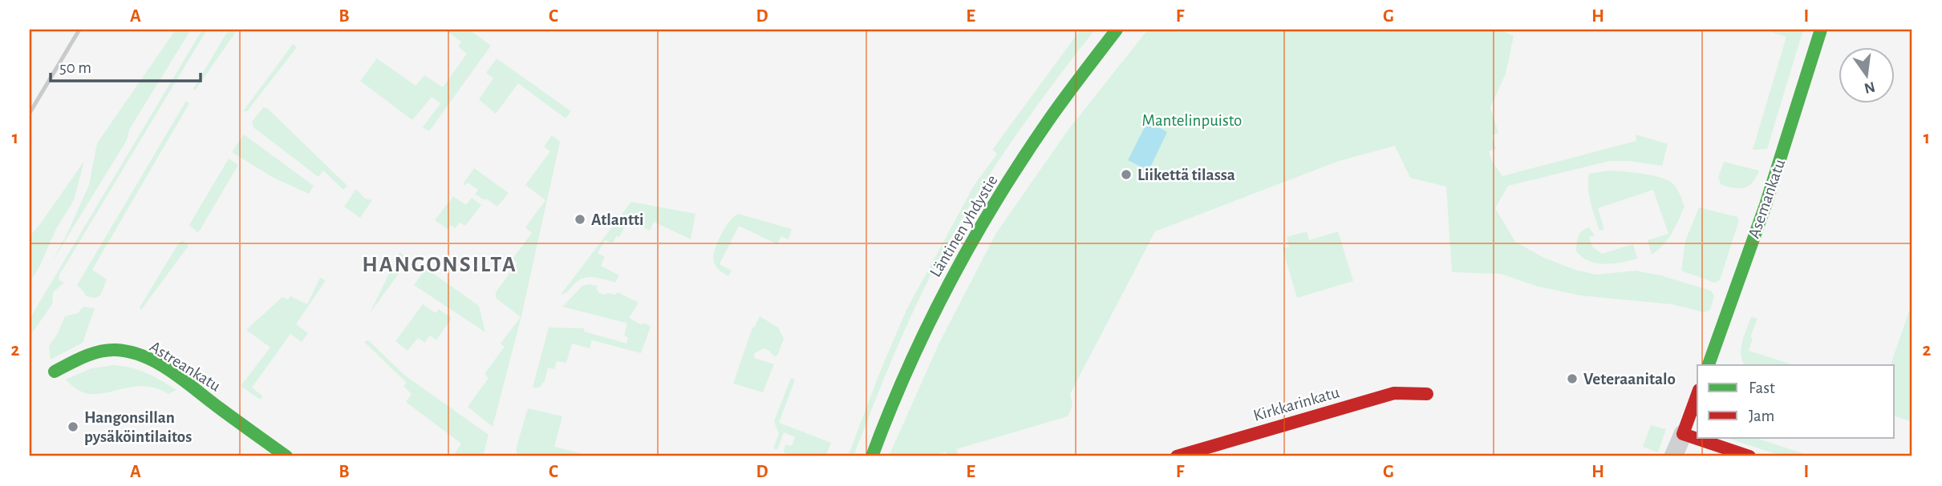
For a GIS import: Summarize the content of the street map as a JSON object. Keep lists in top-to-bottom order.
{
  "streets": {
    "street": [
      "Asemankatu",
      "Läntinen yhdystie",
      "Astreankatu",
      "Kirkkarinkatu"
    ]
  },
  "districts": ["HANGONSILTA"],
  "parks": ["Mantelinpuisto"],
  "places": [
    "Liikettä tilassa",
    "Atlantti",
    "Veteraanitalo",
    "Hangonsillan pysäköintilaitos"
  ],
  "legend": ["Fast", "Jam"],
  "scale_bar": "50 m",
  "north": "bottom",
  "grid": {
    "columns": [
      "A",
      "B",
      "C",
      "D",
      "E",
      "F",
      "G",
      "H",
      "I"
    ],
    "rows": ["1", "2"]
  }
}
